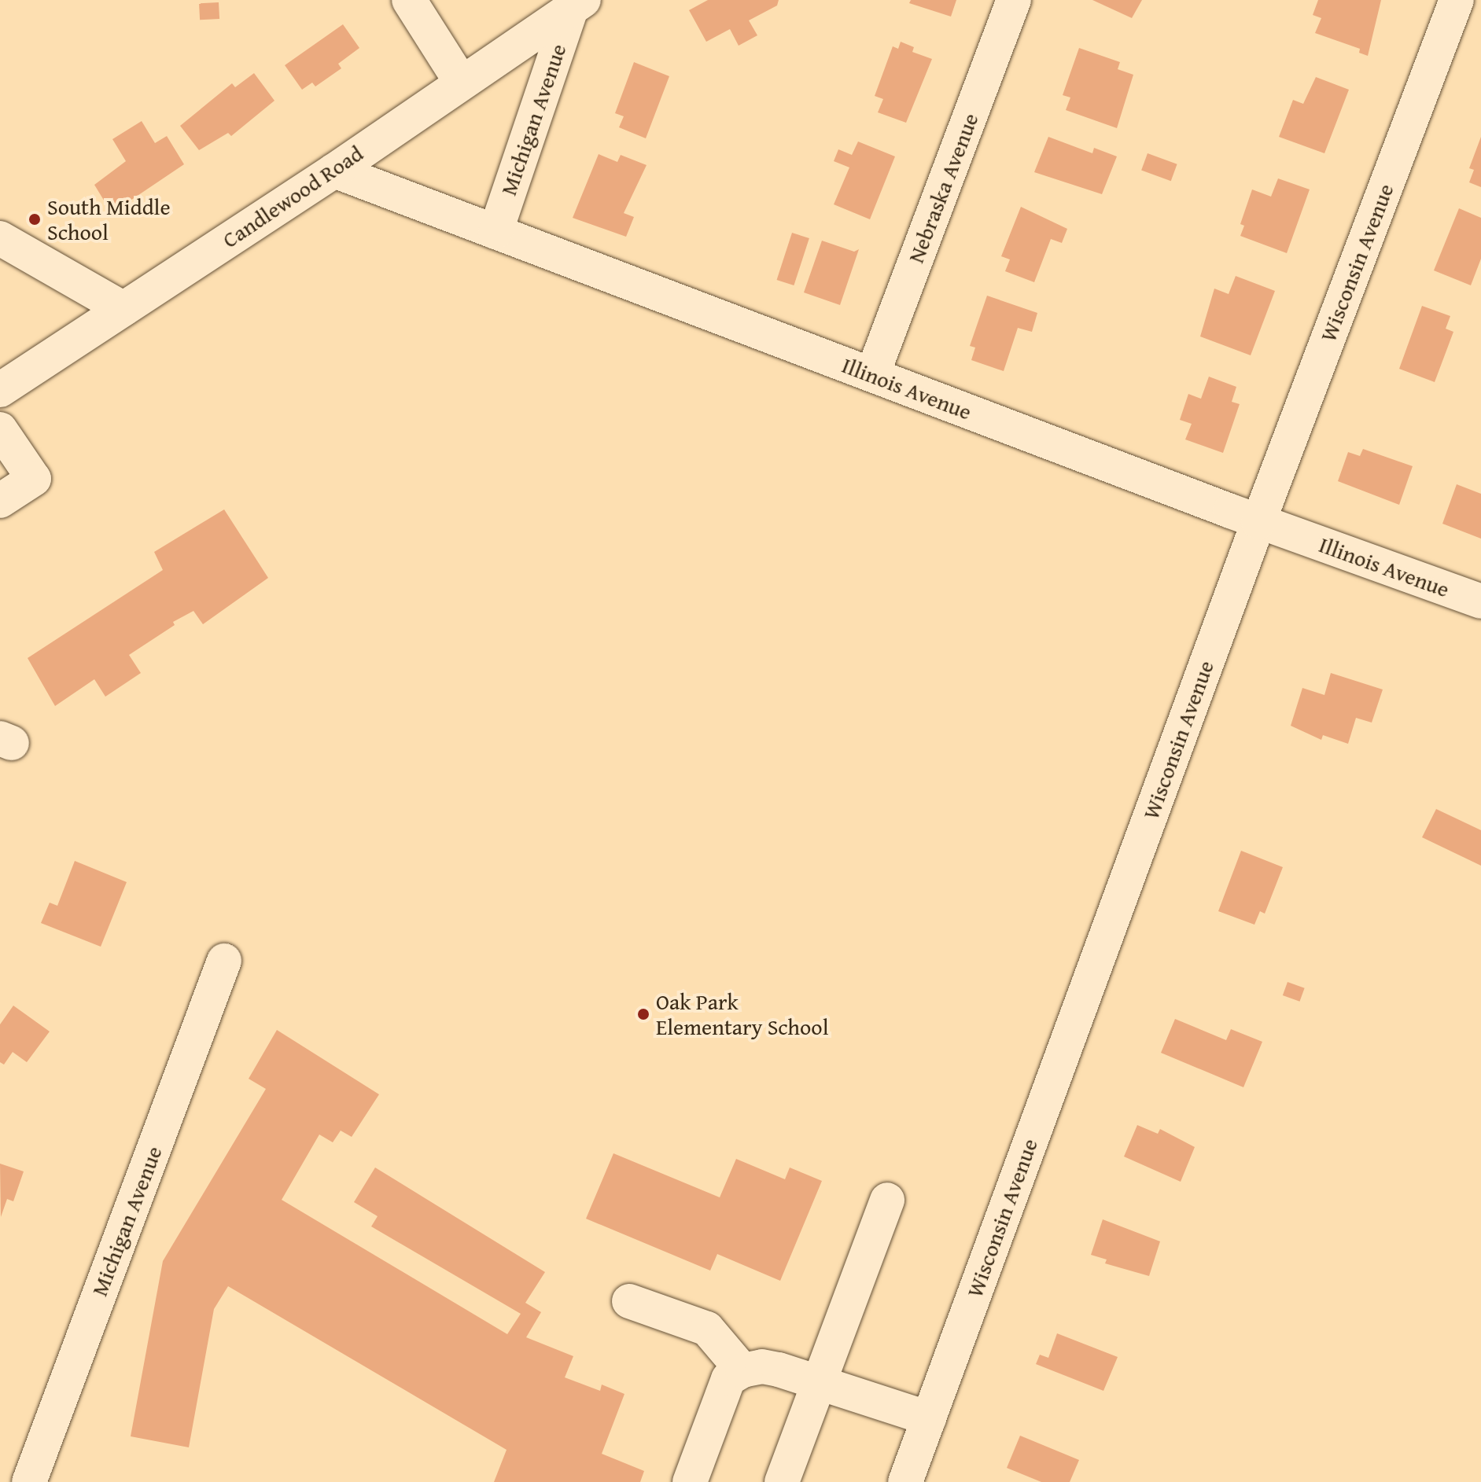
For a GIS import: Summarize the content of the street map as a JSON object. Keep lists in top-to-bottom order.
{
  "streets": {
    "street": [
      "Michigan Avenue",
      "Nebraska Avenue",
      "Candlewood Road",
      "Wisconsin Avenue",
      "Illinois Avenue"
    ]
  },
  "crossings": [
    ["Michigan Avenue", "Candlewood Road"],
    ["Michigan Avenue", "Illinois Avenue"],
    ["Nebraska Avenue", "Illinois Avenue"],
    ["Candlewood Road", "Illinois Avenue"],
    ["Wisconsin Avenue", "Illinois Avenue"]
  ],
  "places": ["South Middle School", "Oak Park Elementary School"]
}
